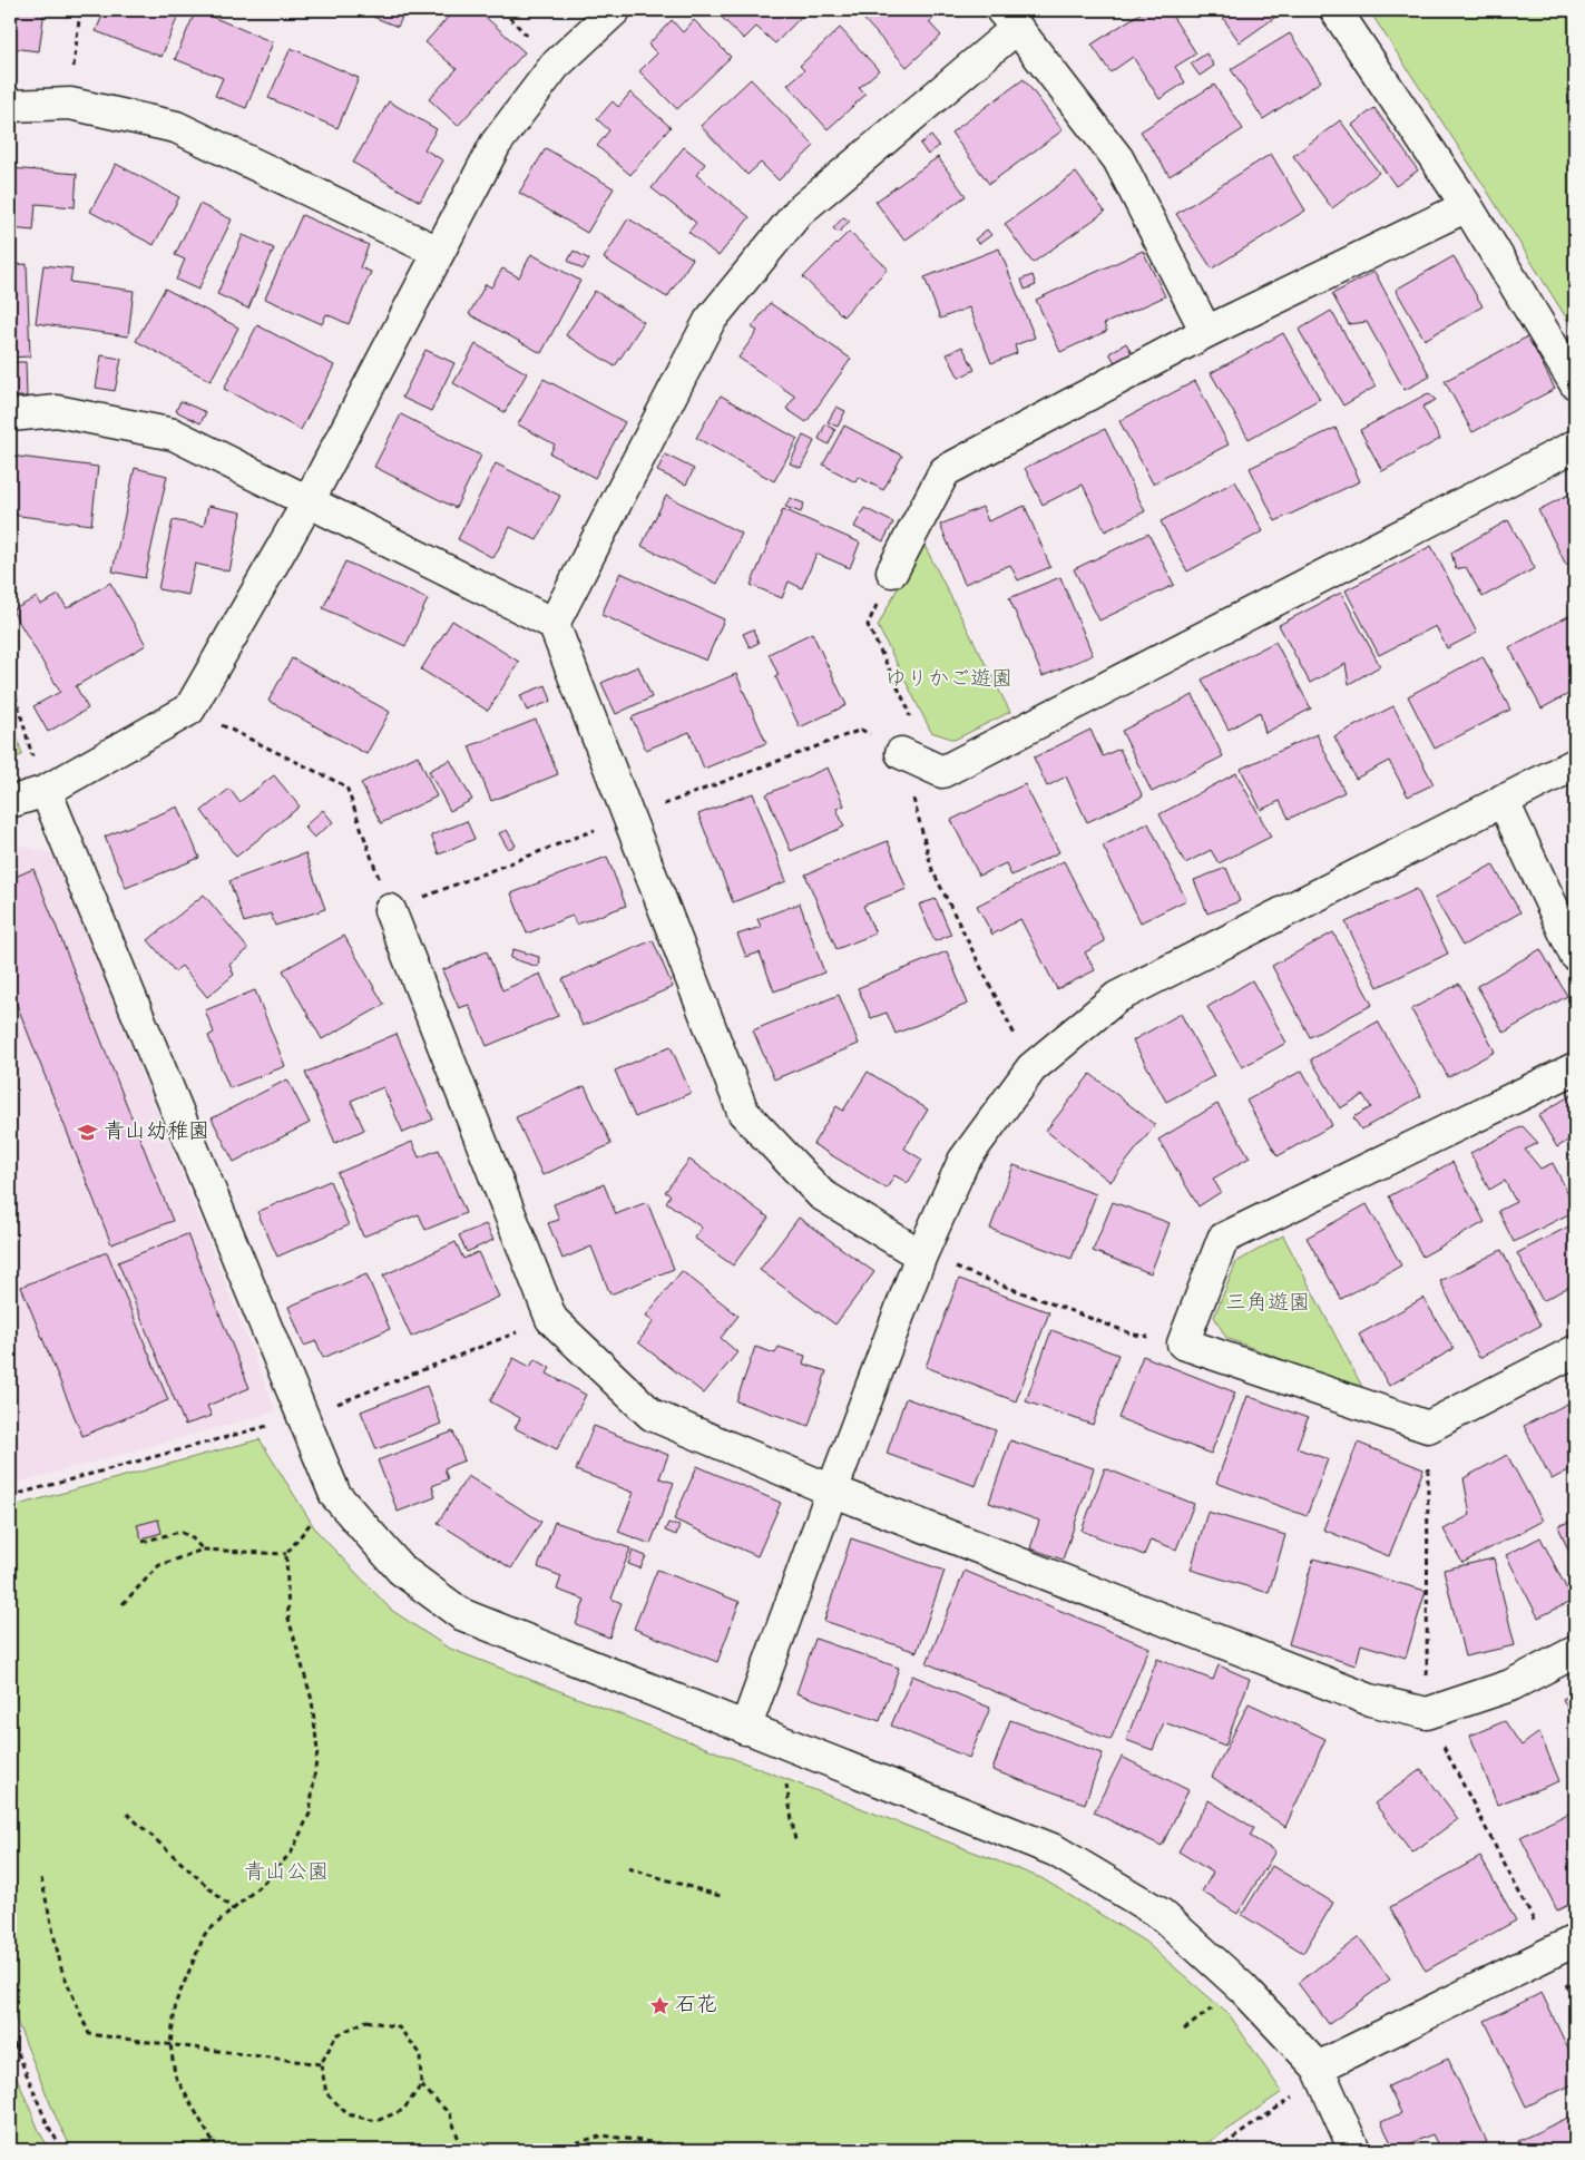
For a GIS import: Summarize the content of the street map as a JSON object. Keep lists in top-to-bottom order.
{
  "parks": ["ゆりかご遊園", "三角遊園", "青山公園"],
  "places": {
    "school or university": ["青山幼稚園"],
    "place": ["石花"]
  }
}
